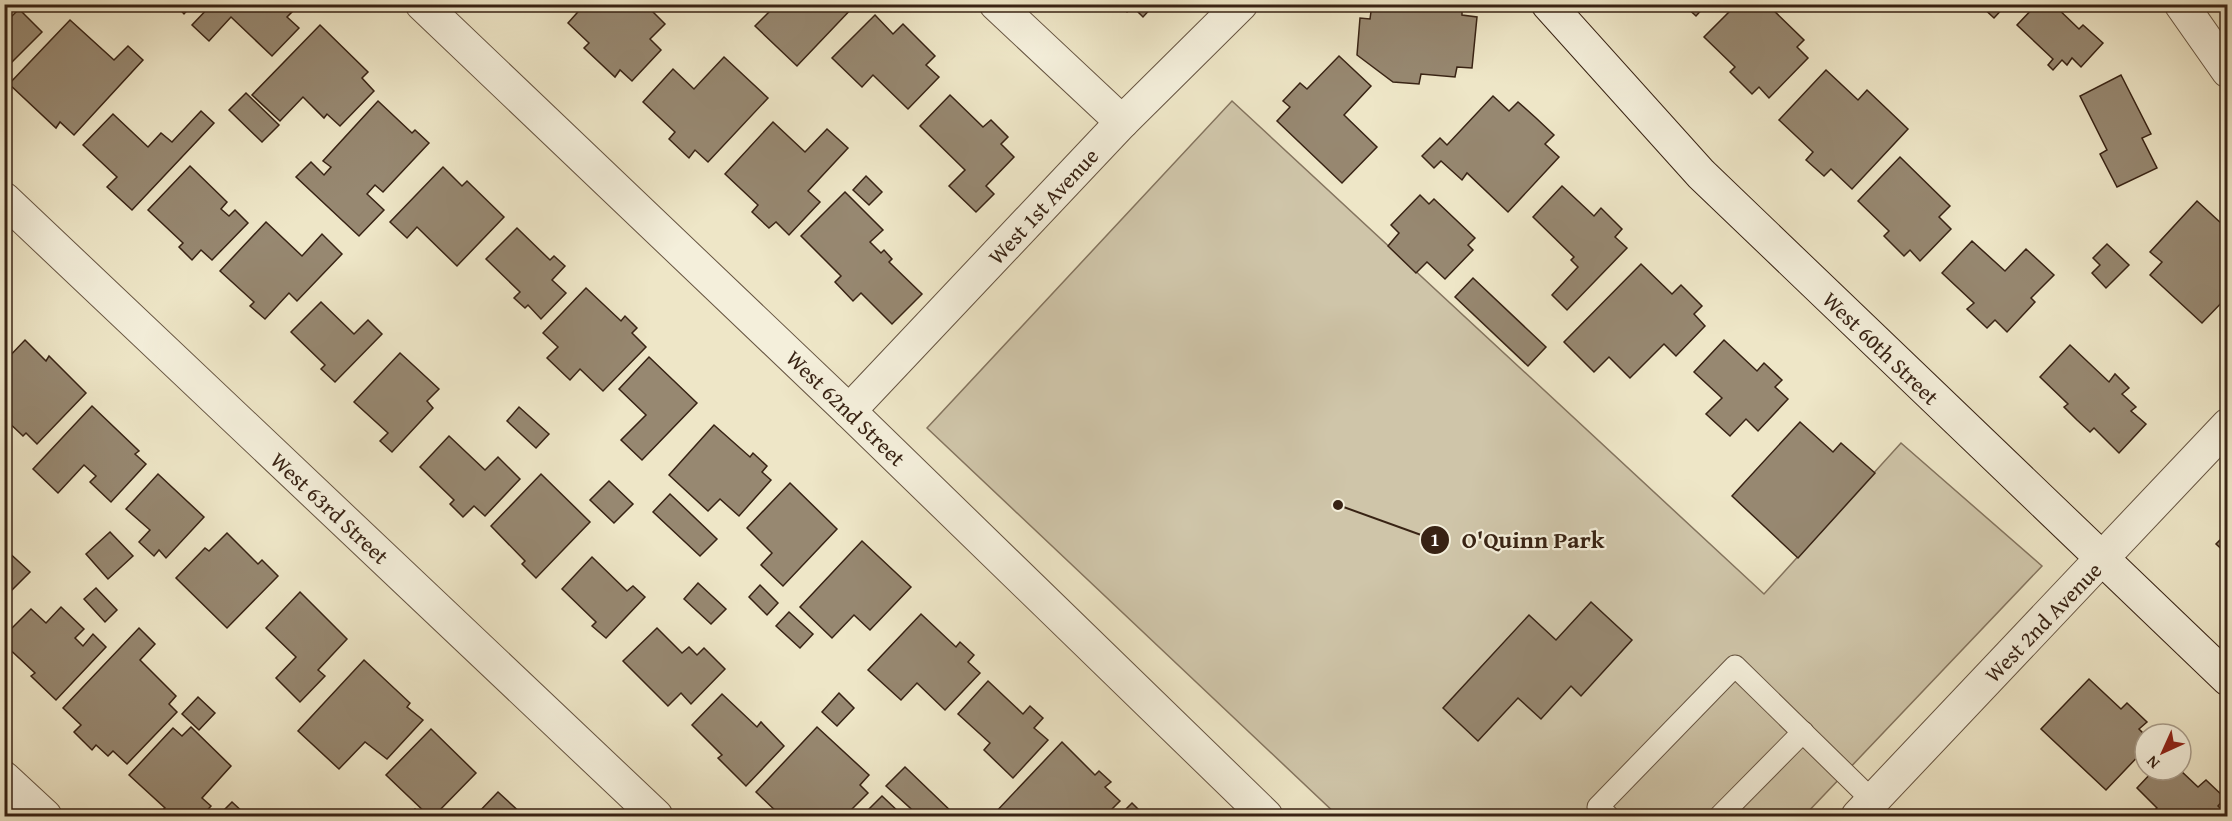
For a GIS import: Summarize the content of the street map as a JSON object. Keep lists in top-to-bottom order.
{
  "streets": {
    "street": [
      "West 1st Avenue",
      "West 60th Street",
      "West 62nd Street",
      "West 63rd Street",
      "West 2nd Avenue"
    ]
  },
  "crossings": [
    ["West 1st Avenue", "West 62nd Street"],
    ["West 60th Street", "West 2nd Avenue"]
  ],
  "places": ["O'Quinn Park"],
  "north": "bottom left"
}
